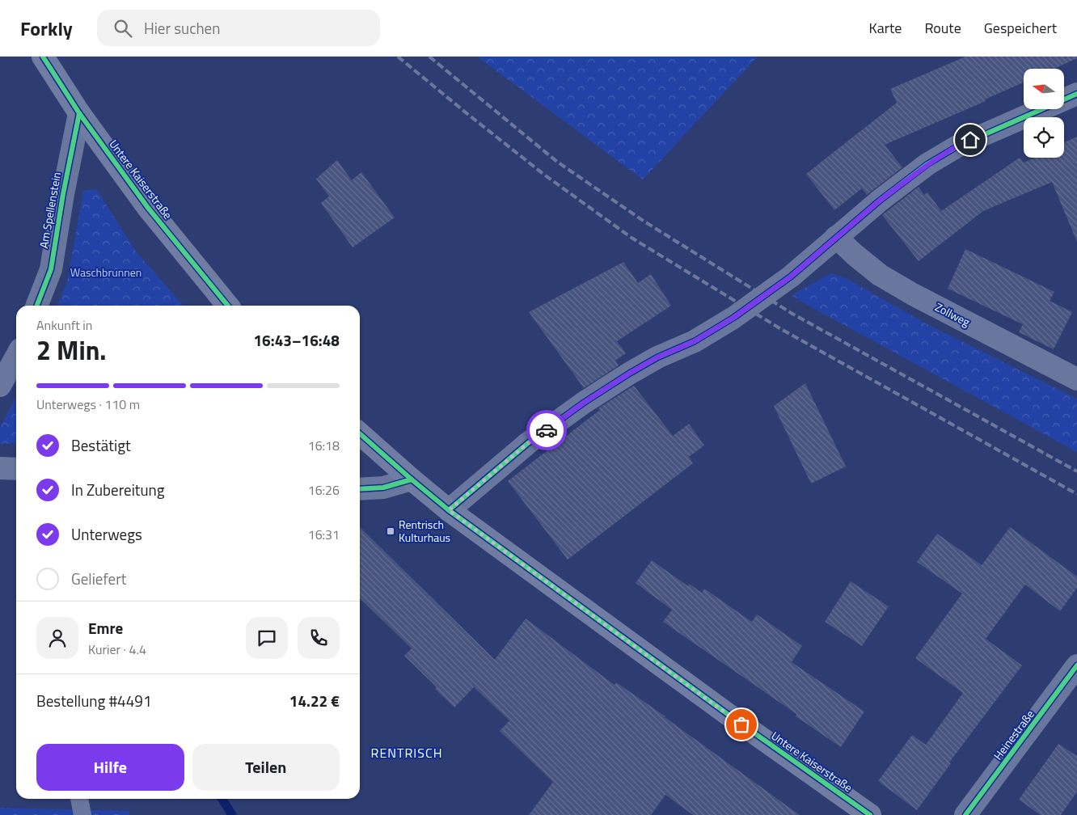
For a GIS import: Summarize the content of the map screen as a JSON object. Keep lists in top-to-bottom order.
{
  "streets": {
    "main road": ["Untere Kaiserstraße"],
    "street": ["Am Spellenstein", "Zollweg", "Heinestraße"]
  },
  "crossings": [
    ["Untere Kaiserstraße", "Am Spellenstein"]
  ],
  "districts": ["RENTRISCH"],
  "parks": ["Waschbrunnen"],
  "places": {
    "transit": ["Rentrisch Kulturhaus"]
  },
  "north": "left",
  "page": {
    "header": "Forkly",
    "search": "Hier suchen",
    "nav": ["Karte", "Route", "Gespeichert"],
    "heading": ["2 Min.", "Ankunft in", "16:43–16:48"],
    "panel": [
      "Emre",
      "Kurier · 4.4",
      "Bestellung #4491",
      "14.22 €"
    ],
    "bar": "Unterwegs · 110 m",
    "list": [
      ["Bestätigt", "16:18"],
      ["In Zubereitung", "16:26"],
      ["Unterwegs", "16:31"],
      "Geliefert"
    ],
    "buttons": ["Hilfe", "Teilen"]
  }
}
